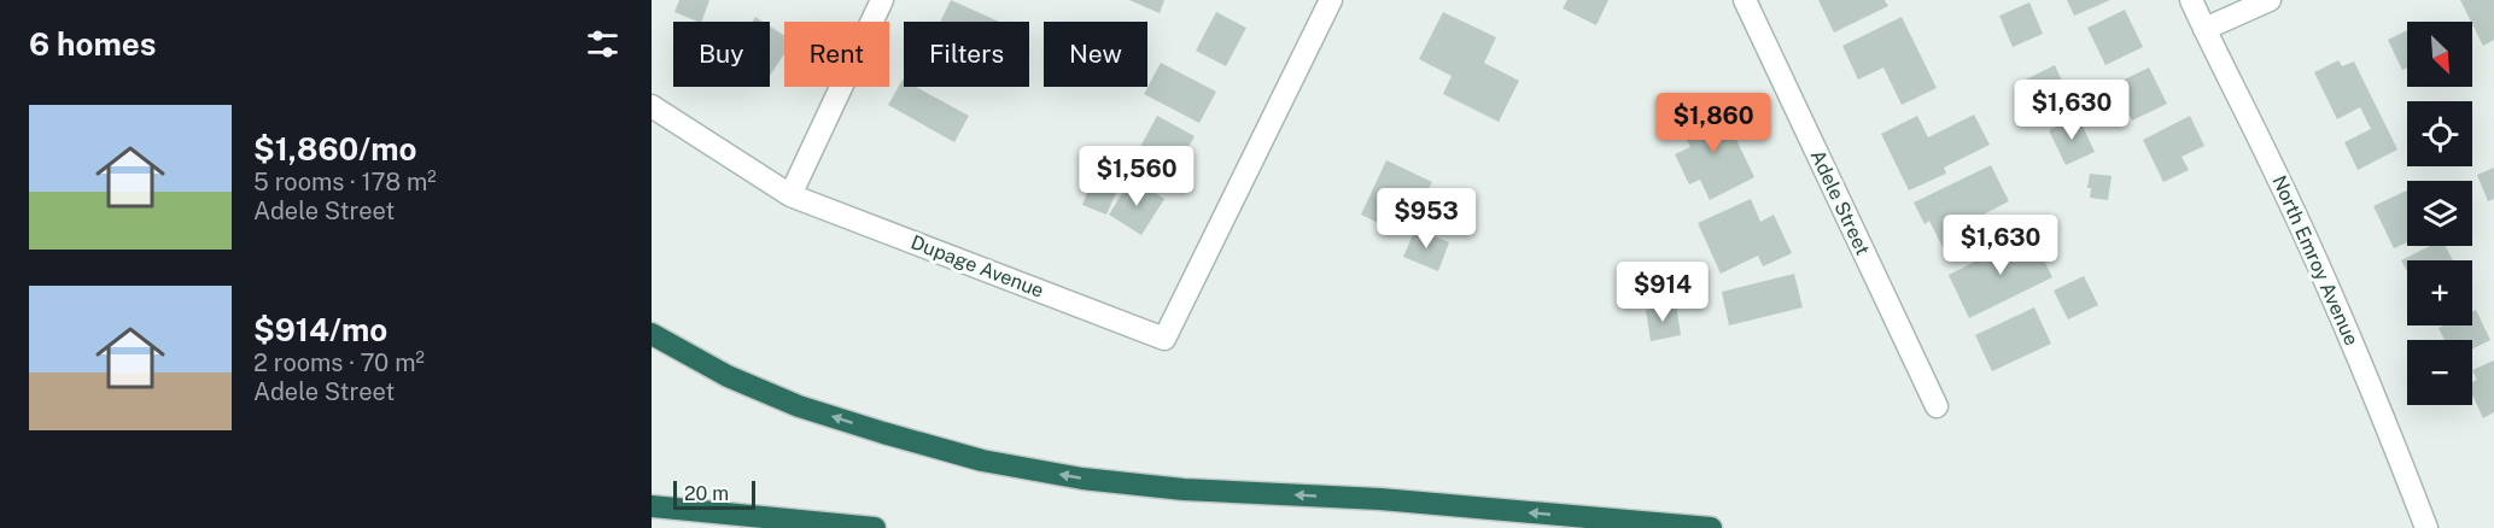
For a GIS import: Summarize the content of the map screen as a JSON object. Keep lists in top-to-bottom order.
{
  "streets": {
    "street": ["Adele Street", "North Emroy Avenue", "Dupage Avenue"]
  },
  "scale_bar": "20 m",
  "north": "bottom right",
  "page": {
    "heading": "6 homes",
    "map_buttons": ["+", "−"],
    "chip": [
      "Buy",
      "Rent",
      "Filters",
      "New"
    ],
    "price": [
      "$1,630",
      "$1,860",
      "$1,560",
      "$953",
      "$1,630",
      "$914"
    ],
    "list": [
      {
        "name": "$1,860/mo",
        "note": "5 rooms · 178 m² · Adele Street"
      },
      {
        "name": "$914/mo",
        "note": "2 rooms · 70 m² · Adele Street"
      }
    ],
    "scale": "20 m"
  }
}
